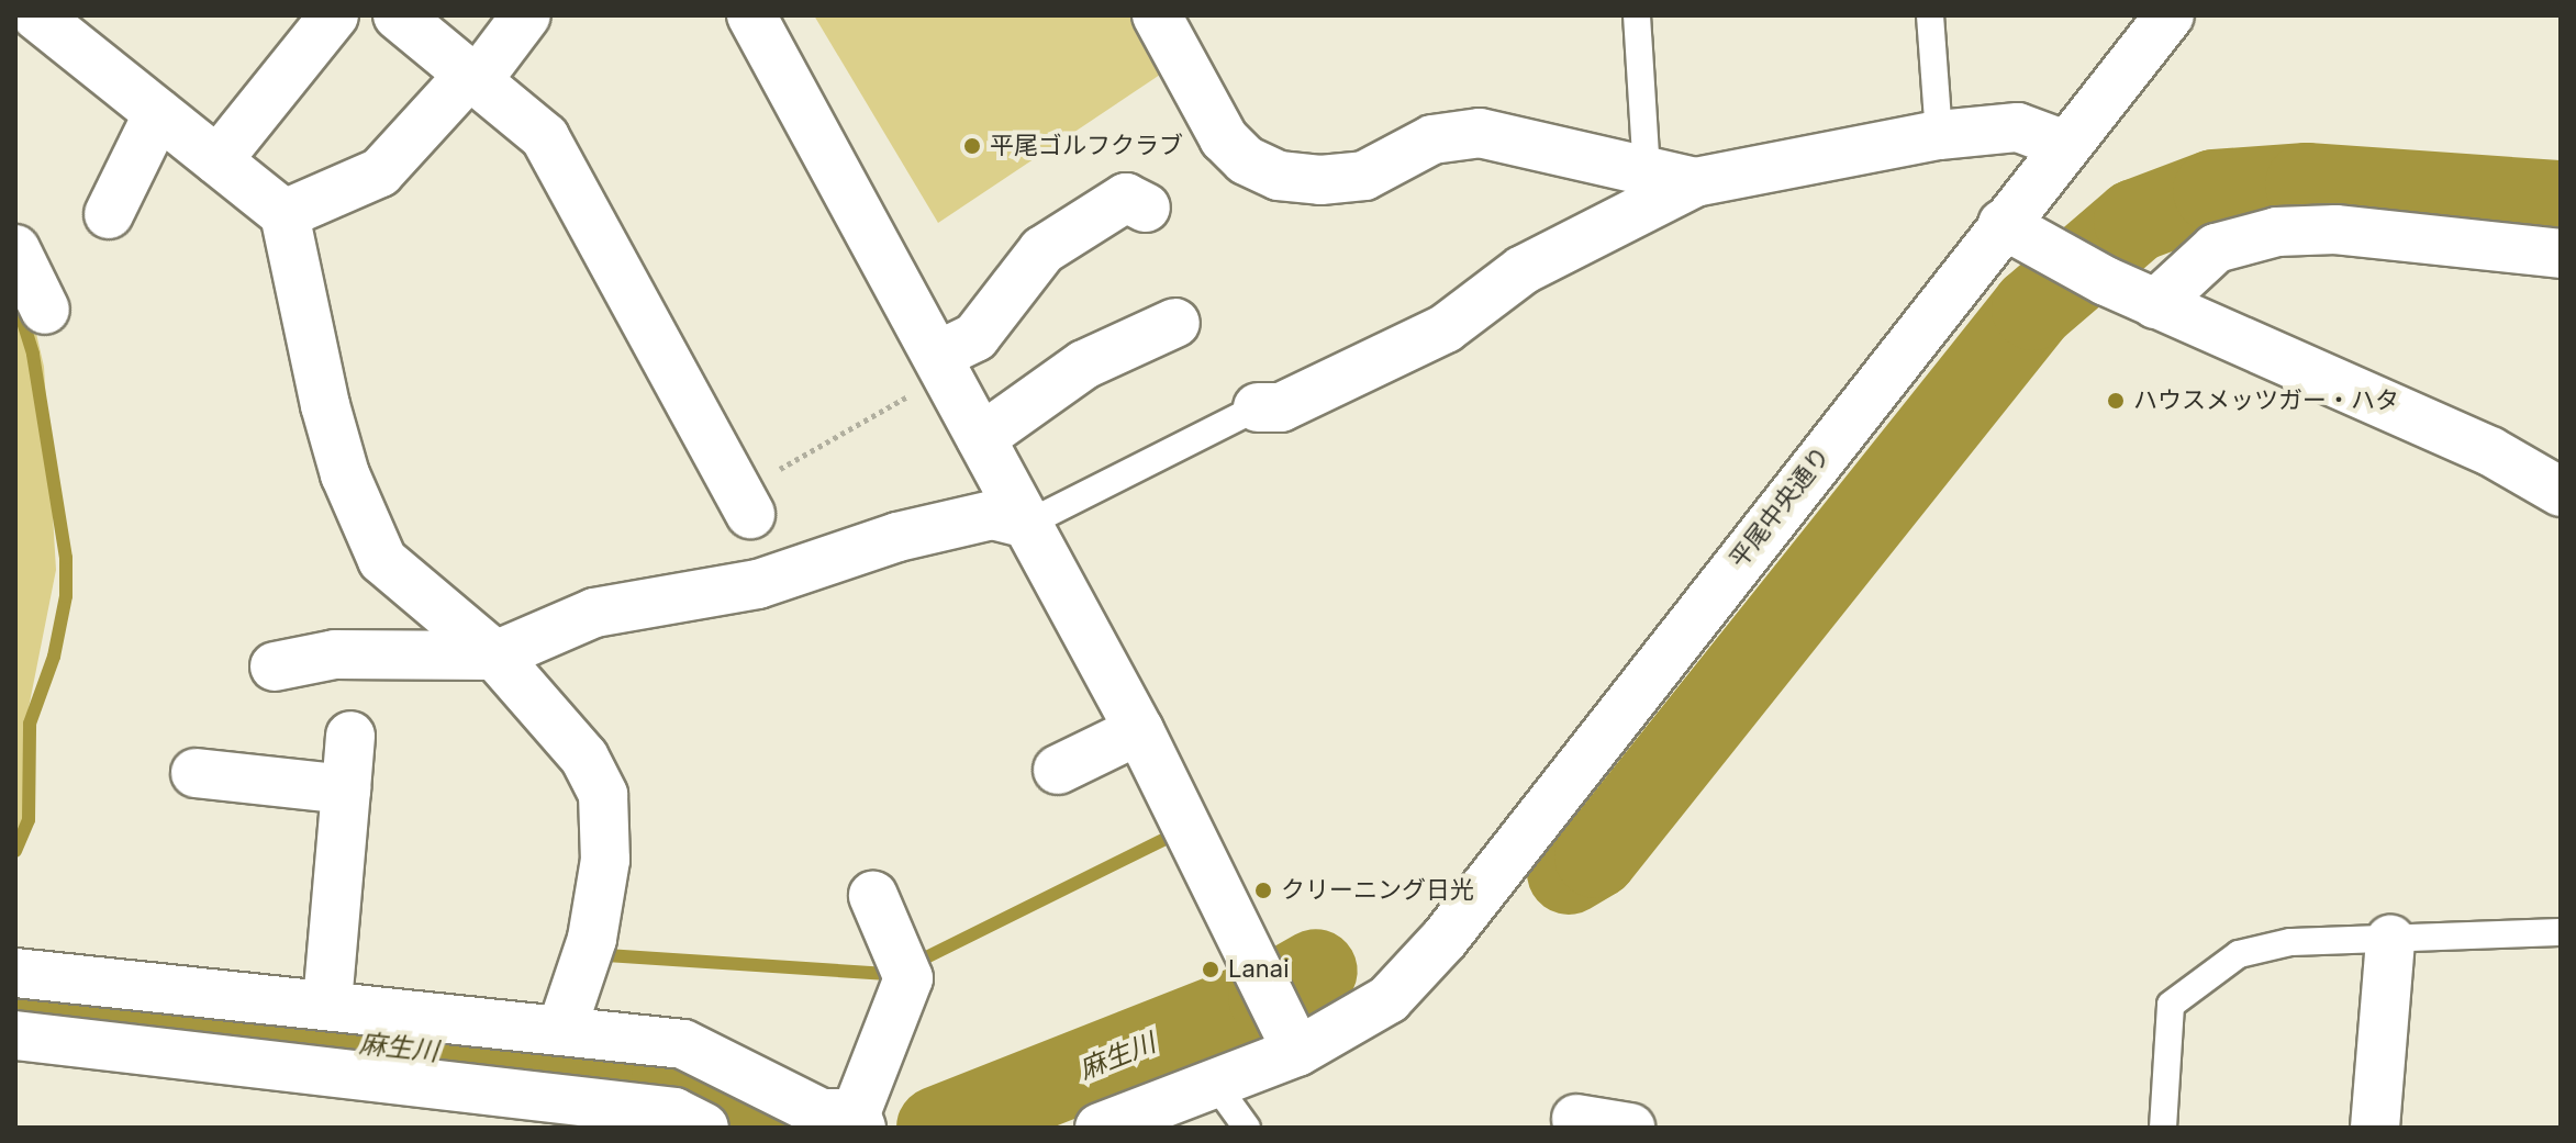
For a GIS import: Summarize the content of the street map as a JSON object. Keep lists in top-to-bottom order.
{
  "streets": {
    "street": ["平尾中央通り"]
  },
  "water": ["麻生川"],
  "places": [
    "平尾ゴルフクラブ",
    "ハウスメッツガー・ハタ",
    "クリーニング日光",
    "Lanai"
  ]
}
